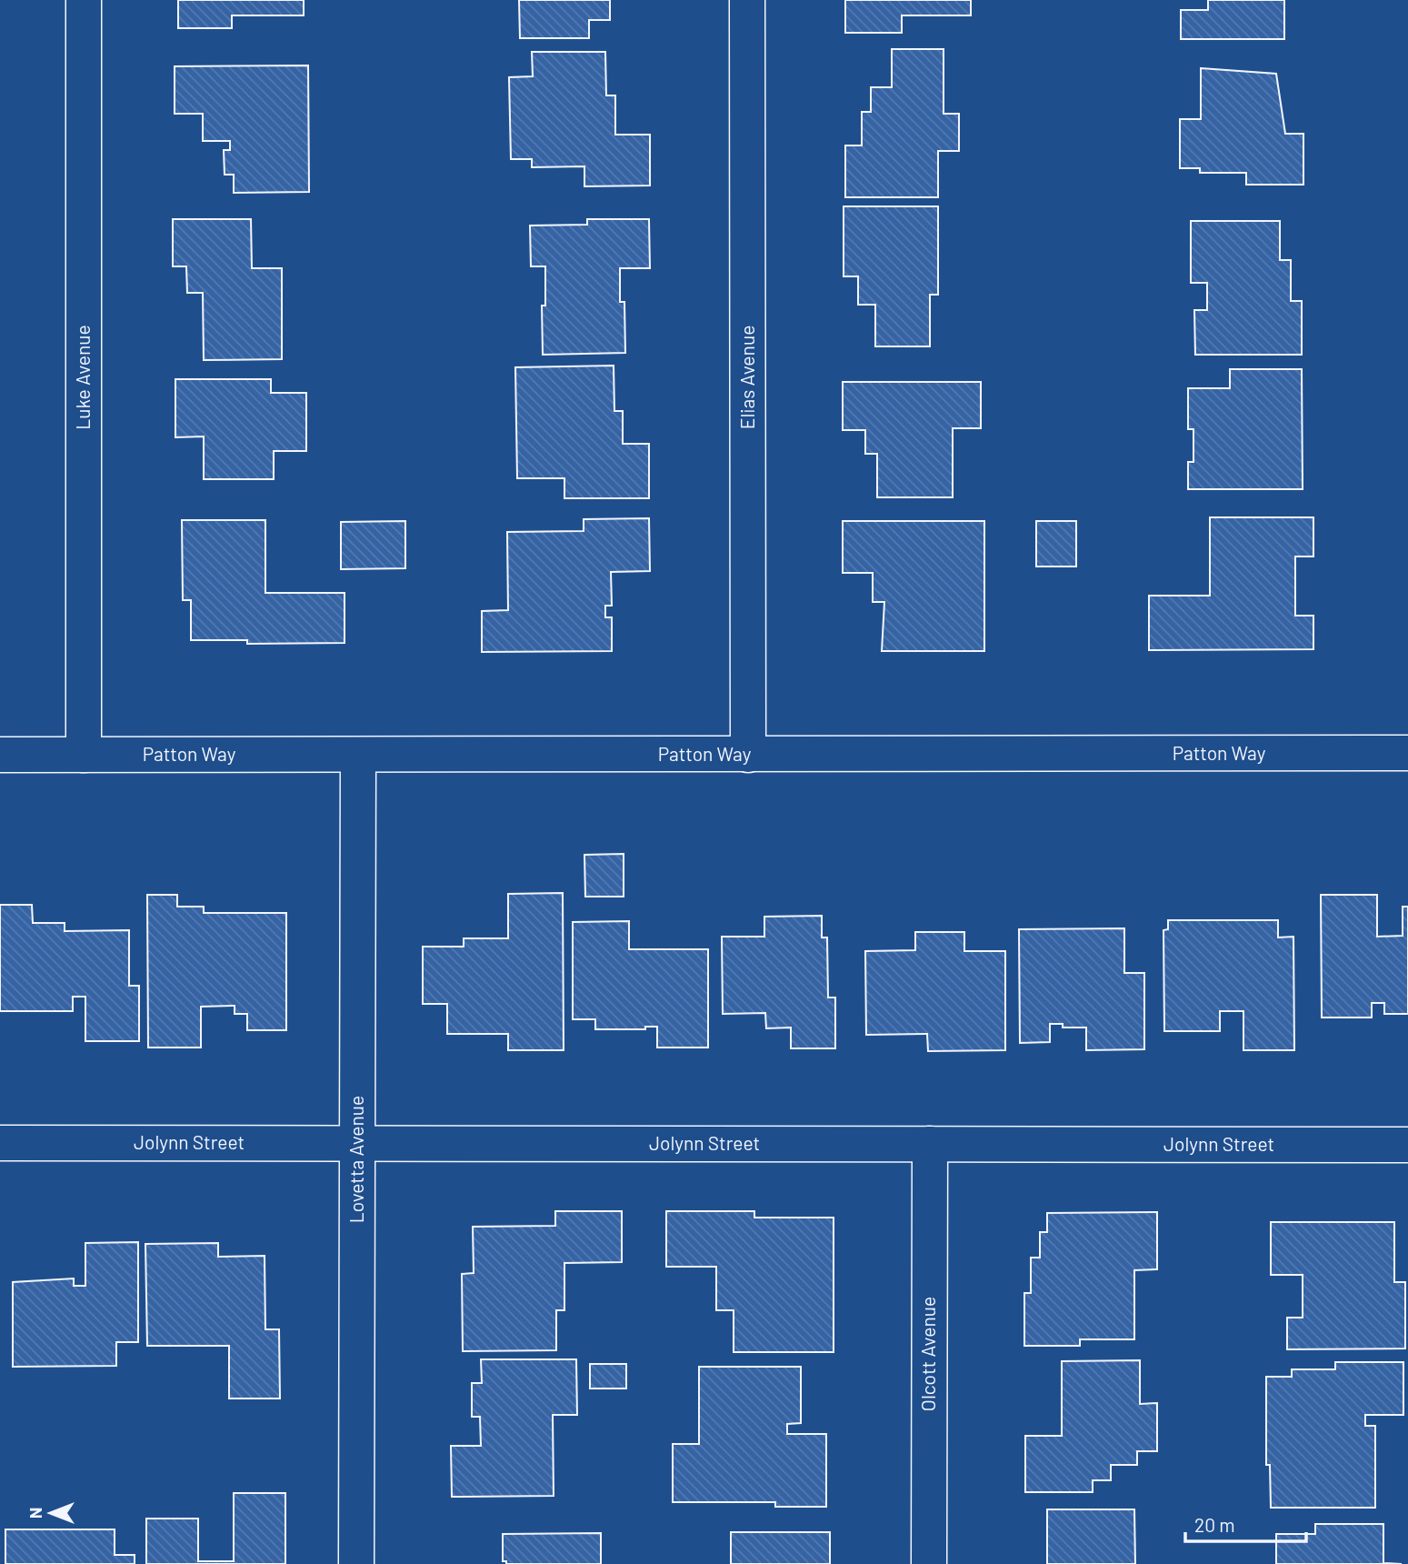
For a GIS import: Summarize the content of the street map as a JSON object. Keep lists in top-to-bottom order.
{
  "streets": {
    "street": [
      "Luke Avenue",
      "Elias Avenue",
      "Patton Way",
      "Jolynn Street",
      "Lovetta Avenue",
      "Olcott Avenue"
    ]
  },
  "crossings": [
    ["Luke Avenue", "Patton Way"],
    ["Elias Avenue", "Patton Way"],
    ["Patton Way", "Lovetta Avenue"],
    ["Jolynn Street", "Lovetta Avenue"],
    ["Jolynn Street", "Olcott Avenue"]
  ],
  "scale_bar": "20 m",
  "north": "left"
}
